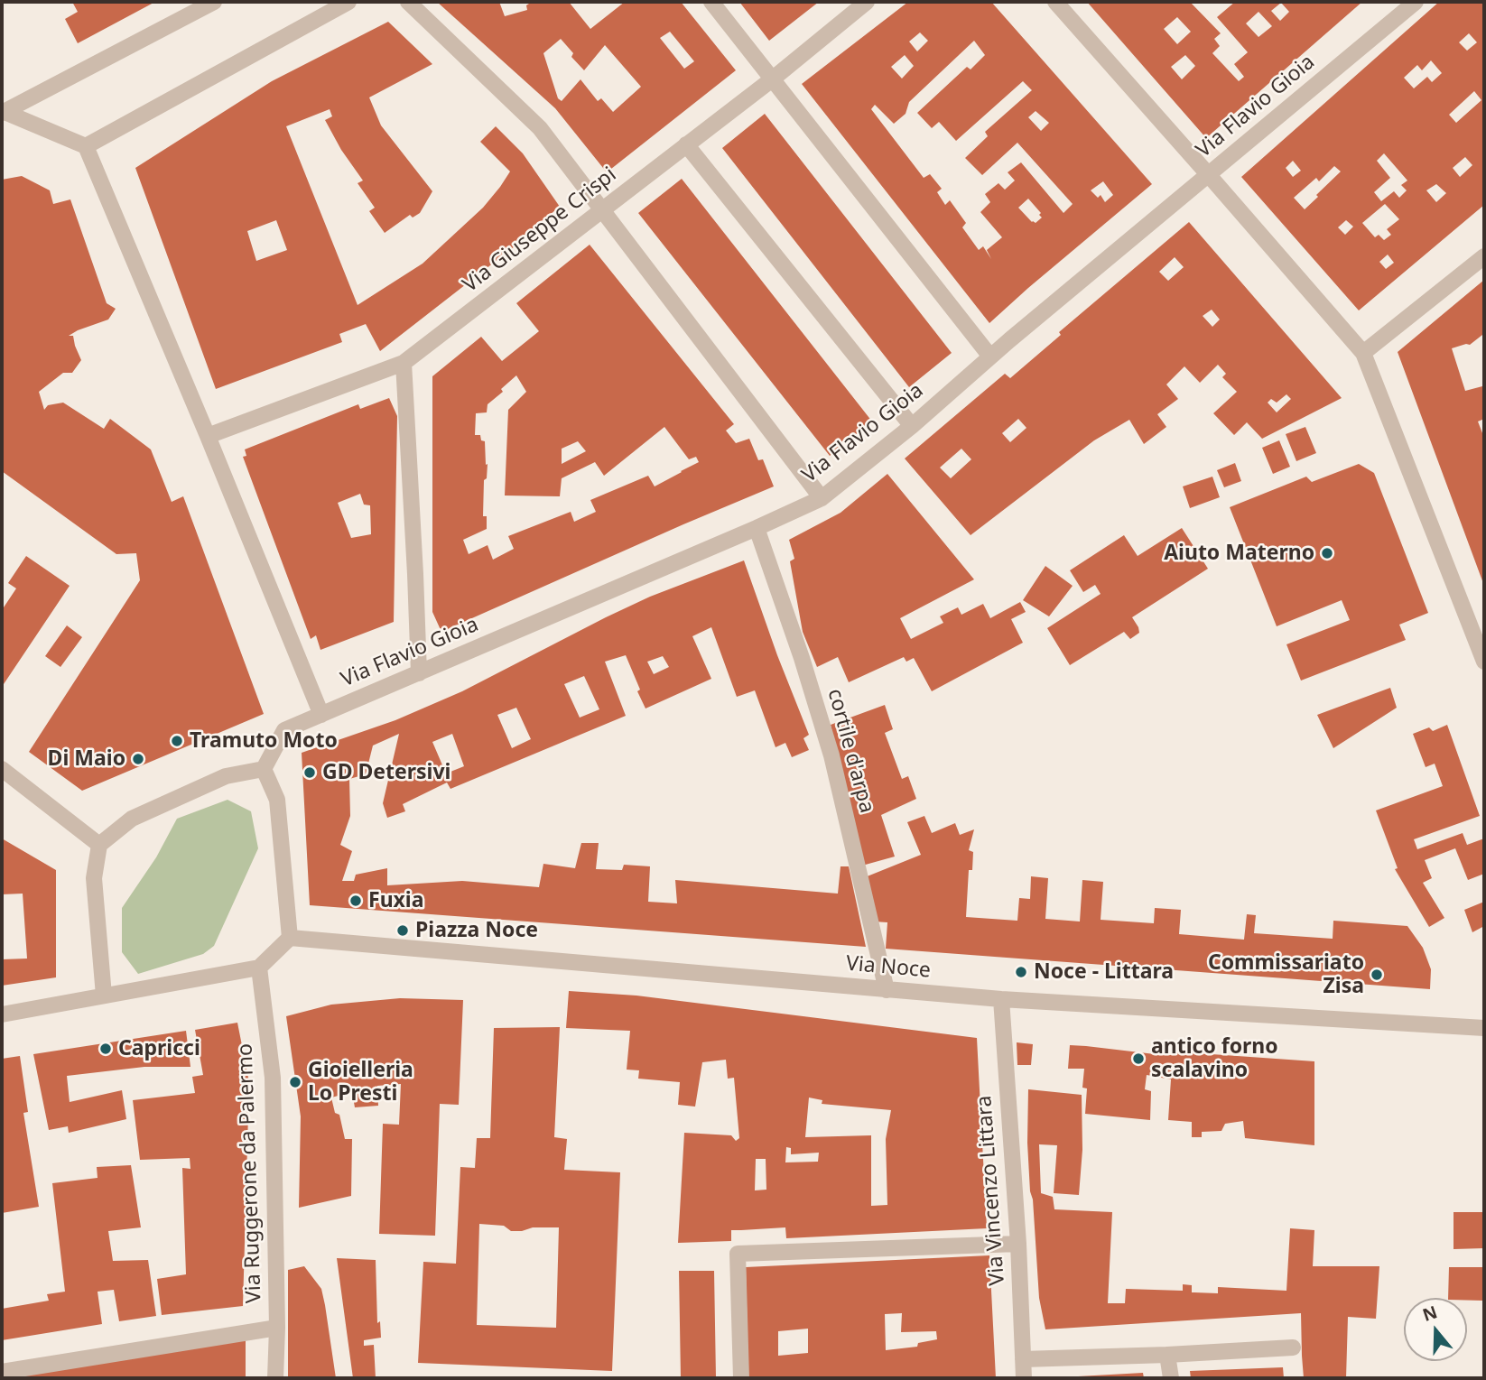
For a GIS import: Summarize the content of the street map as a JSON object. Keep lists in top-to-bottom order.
{
  "streets": {
    "street": [
      "Via Flavio Gioia",
      "Via Giuseppe Crispi",
      "cortile d'arpa",
      "Via Noce",
      "Via Ruggerone da Palermo",
      "Via Vincenzo Littara"
    ]
  },
  "crossings": [
    ["Via Flavio Gioia", "cortile d'arpa"],
    ["cortile d'arpa", "Via Noce"],
    ["Via Noce", "Via Vincenzo Littara"]
  ],
  "places": [
    "Aiuto Materno",
    "Tramuto Moto",
    "Di Maio",
    "GD Detersivi",
    "Fuxia",
    "Piazza Noce",
    "Noce - Littara",
    "Commissariato Zisa",
    "Capricci",
    "antico forno scalavino",
    "Gioielleria Lo Presti"
  ],
  "north": "top"
}
